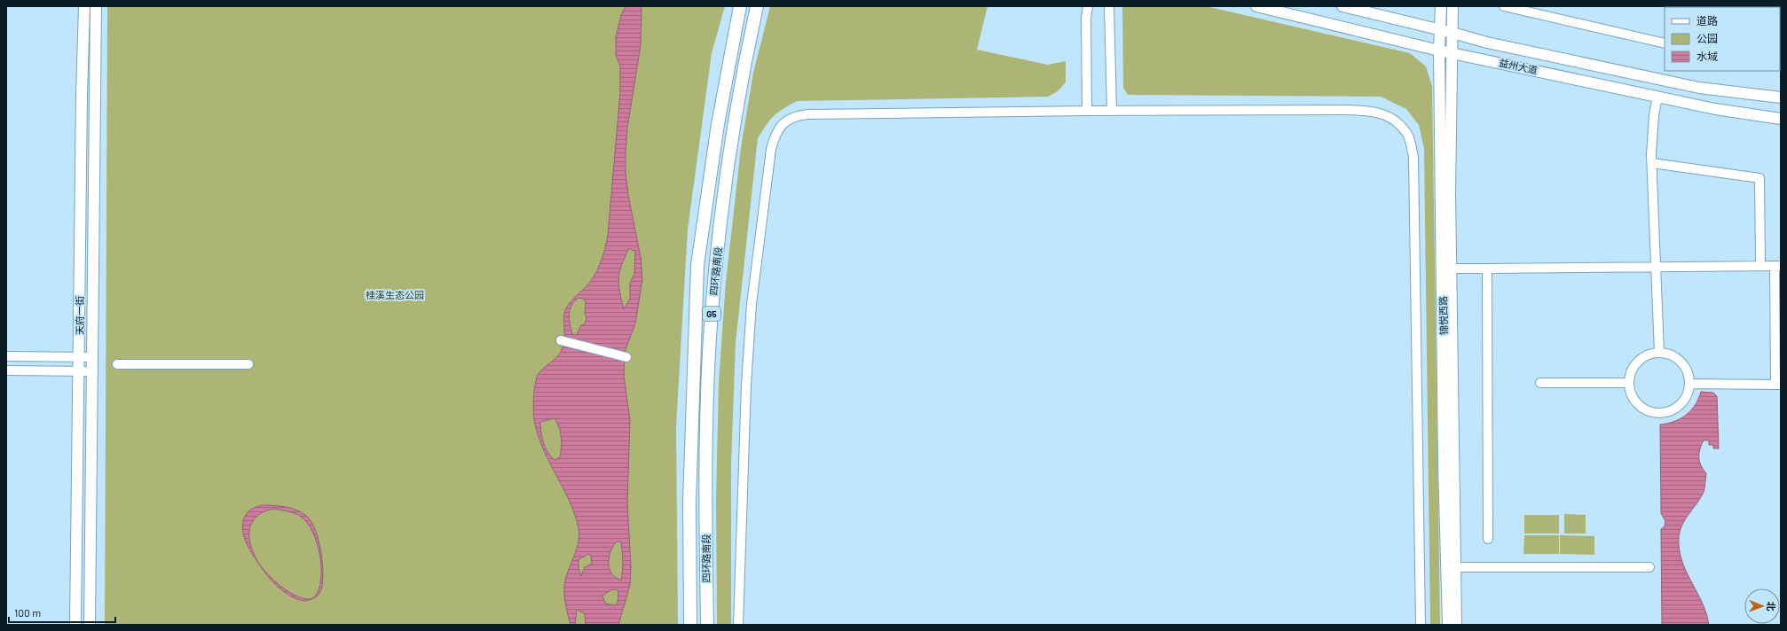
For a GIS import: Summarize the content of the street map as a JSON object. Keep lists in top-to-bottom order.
{
  "streets": {
    "highway": ["四环路南段", "G5"],
    "main road": ["益州大道", "天府一街", "锦悦西路"]
  },
  "crossings": [
    ["益州大道", "锦悦西路"]
  ],
  "parks": ["桂溪生态公园"],
  "legend": ["道路", "公园", "水域"],
  "scale_bar": "100 m",
  "north": "right"
}
